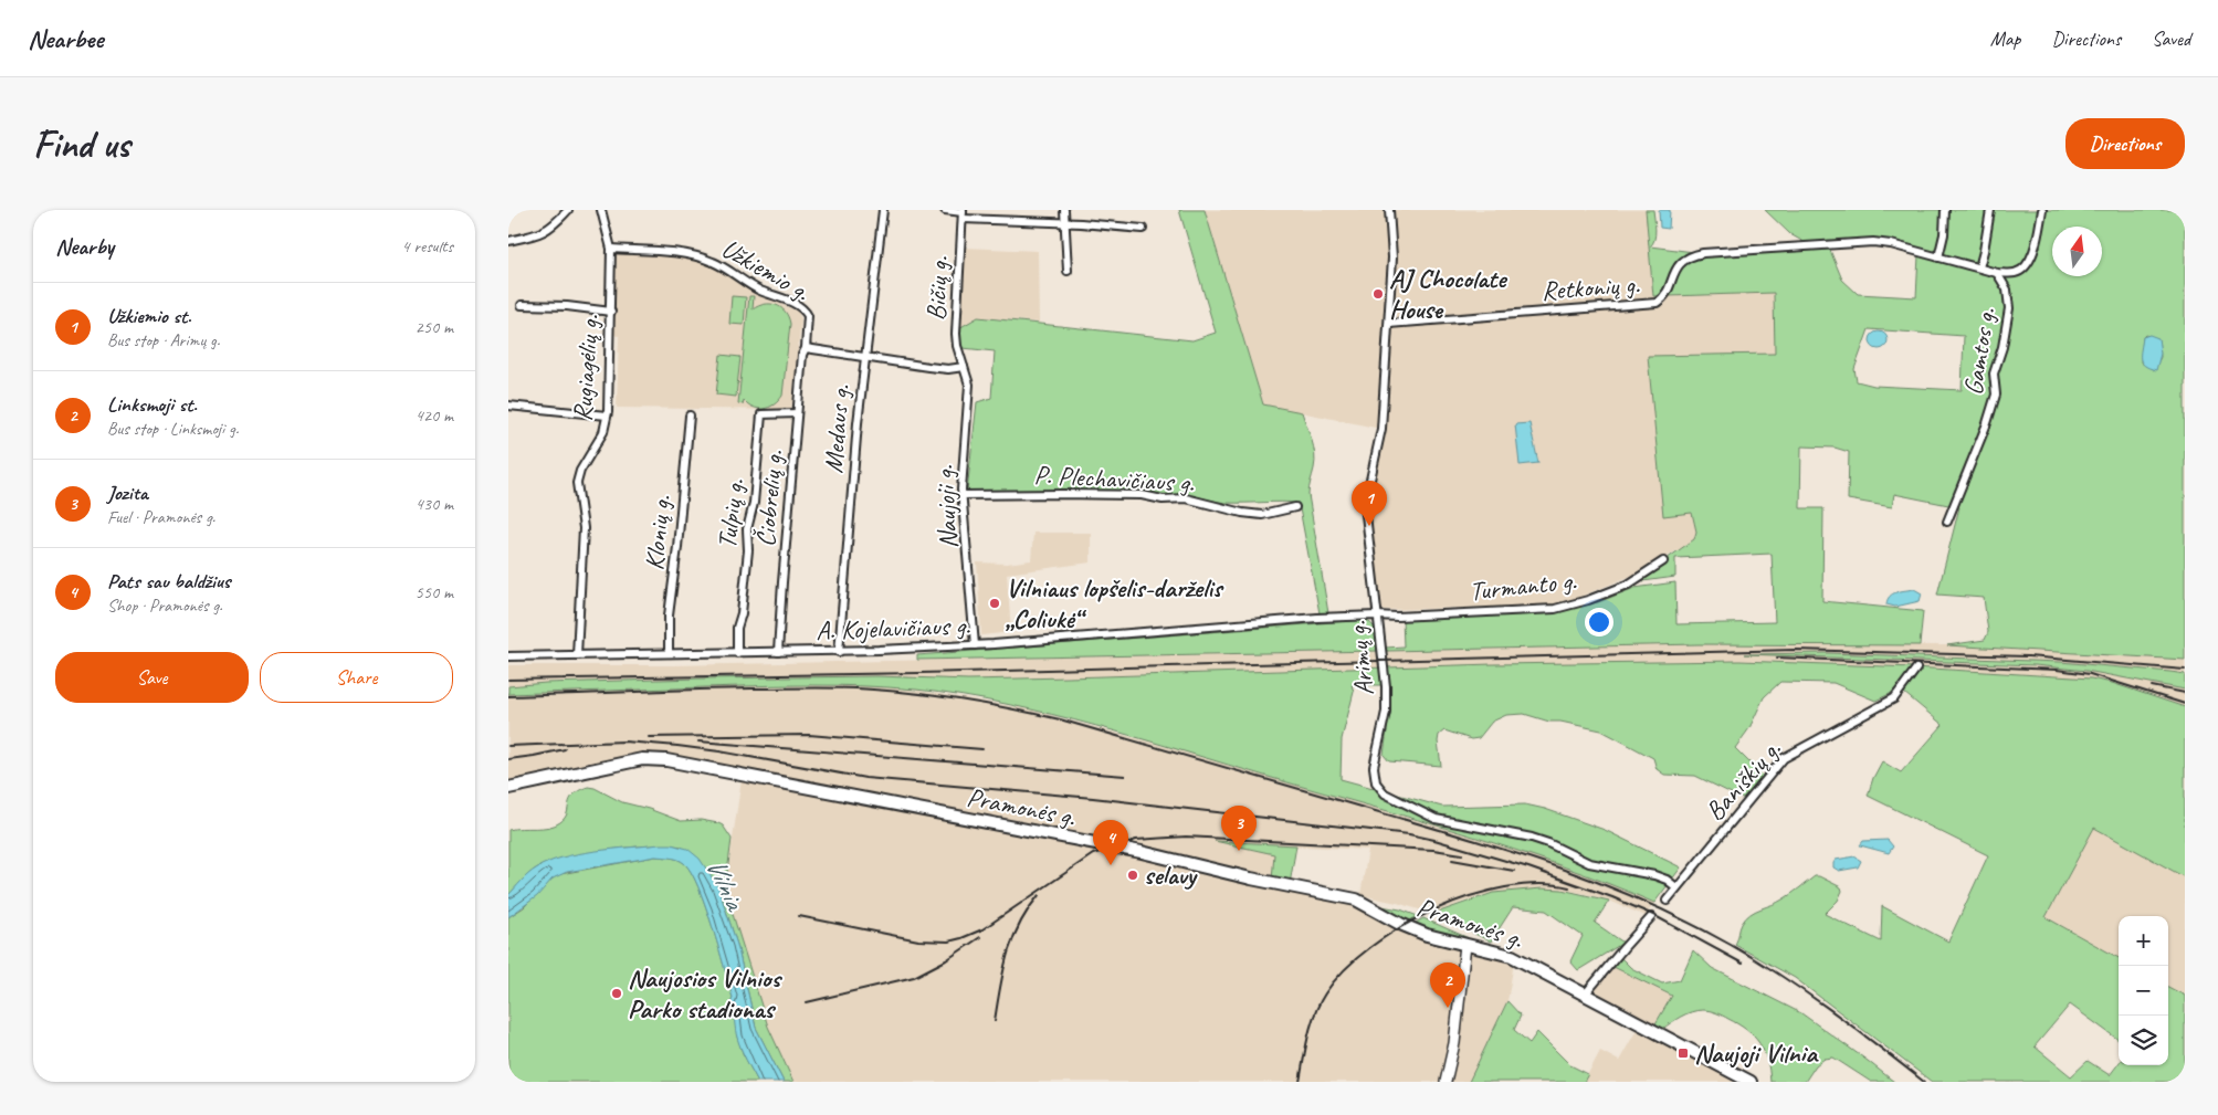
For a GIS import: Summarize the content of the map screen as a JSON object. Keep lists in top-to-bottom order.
{
  "streets": {
    "main road": ["Pramonės g."],
    "street": [
      "Užkiemio g.",
      "Retkonių g.",
      "Bičių g.",
      "Gamtos g.",
      "Rugiagėlių g.",
      "Medaus g.",
      "P. Plechavičiaus g.",
      "Čiobrelių g.",
      "Naujoji g.",
      "Tulpių g.",
      "Klonių g.",
      "Turmanto g.",
      "A. Kojelavičiaus g.",
      "Arimų g.",
      "Baniškių g."
    ]
  },
  "crossings": [
    ["Užkiemio g.", "Rugiagėlių g."],
    ["Užkiemio g.", "Čiobrelių g."],
    ["Retkonių g.", "Gamtos g."],
    ["Retkonių g.", "Arimų g."],
    ["Bičių g.", "Naujoji g."],
    ["Rugiagėlių g.", "A. Kojelavičiaus g."],
    ["Medaus g.", "A. Kojelavičiaus g."],
    ["P. Plechavičiaus g.", "Naujoji g."],
    ["Čiobrelių g.", "Tulpių g."],
    ["Čiobrelių g.", "A. Kojelavičiaus g."],
    ["Naujoji g.", "A. Kojelavičiaus g."],
    ["Tulpių g.", "A. Kojelavičiaus g."],
    ["Klonių g.", "A. Kojelavičiaus g."],
    ["Turmanto g.", "A. Kojelavičiaus g."],
    ["Turmanto g.", "Arimų g."],
    ["A. Kojelavičiaus g.", "Arimų g."],
    ["Arimų g.", "Baniškių g."]
  ],
  "water": ["Vilnia"],
  "places": {
    "other": [
      "AJ Chocolate House",
      "Vilniaus lopšelis-darželis „Coliukė“",
      "selavy",
      "Naujosios Vilnios Parko stadionas"
    ],
    "transit": ["Naujoji Vilnia"]
  },
  "north": "top",
  "page": {
    "header": "Nearbee",
    "nav": ["Map", "Directions", "Saved"],
    "buttons": [
      "Directions",
      ["Save", "Share"]
    ],
    "title": "Find us",
    "heading": ["Nearby", "4 results"],
    "list": [
      {
        "mark": "1",
        "name": "Užkiemio st.",
        "note": "Bus stop · Arimų g.",
        "value": "250 m"
      },
      {
        "mark": "2",
        "name": "Linksmoji st.",
        "note": "Bus stop · Linksmoji g.",
        "value": "420 m"
      },
      {
        "mark": "3",
        "name": "Jozita",
        "note": "Fuel · Pramonės g.",
        "value": "430 m"
      },
      {
        "mark": "4",
        "name": "Pats sau baldžius",
        "note": "Shop · Pramonės g.",
        "value": "550 m"
      }
    ],
    "pins": [
      "1",
      "3",
      "4",
      "2"
    ],
    "map_buttons": ["+", "−"]
  }
}
